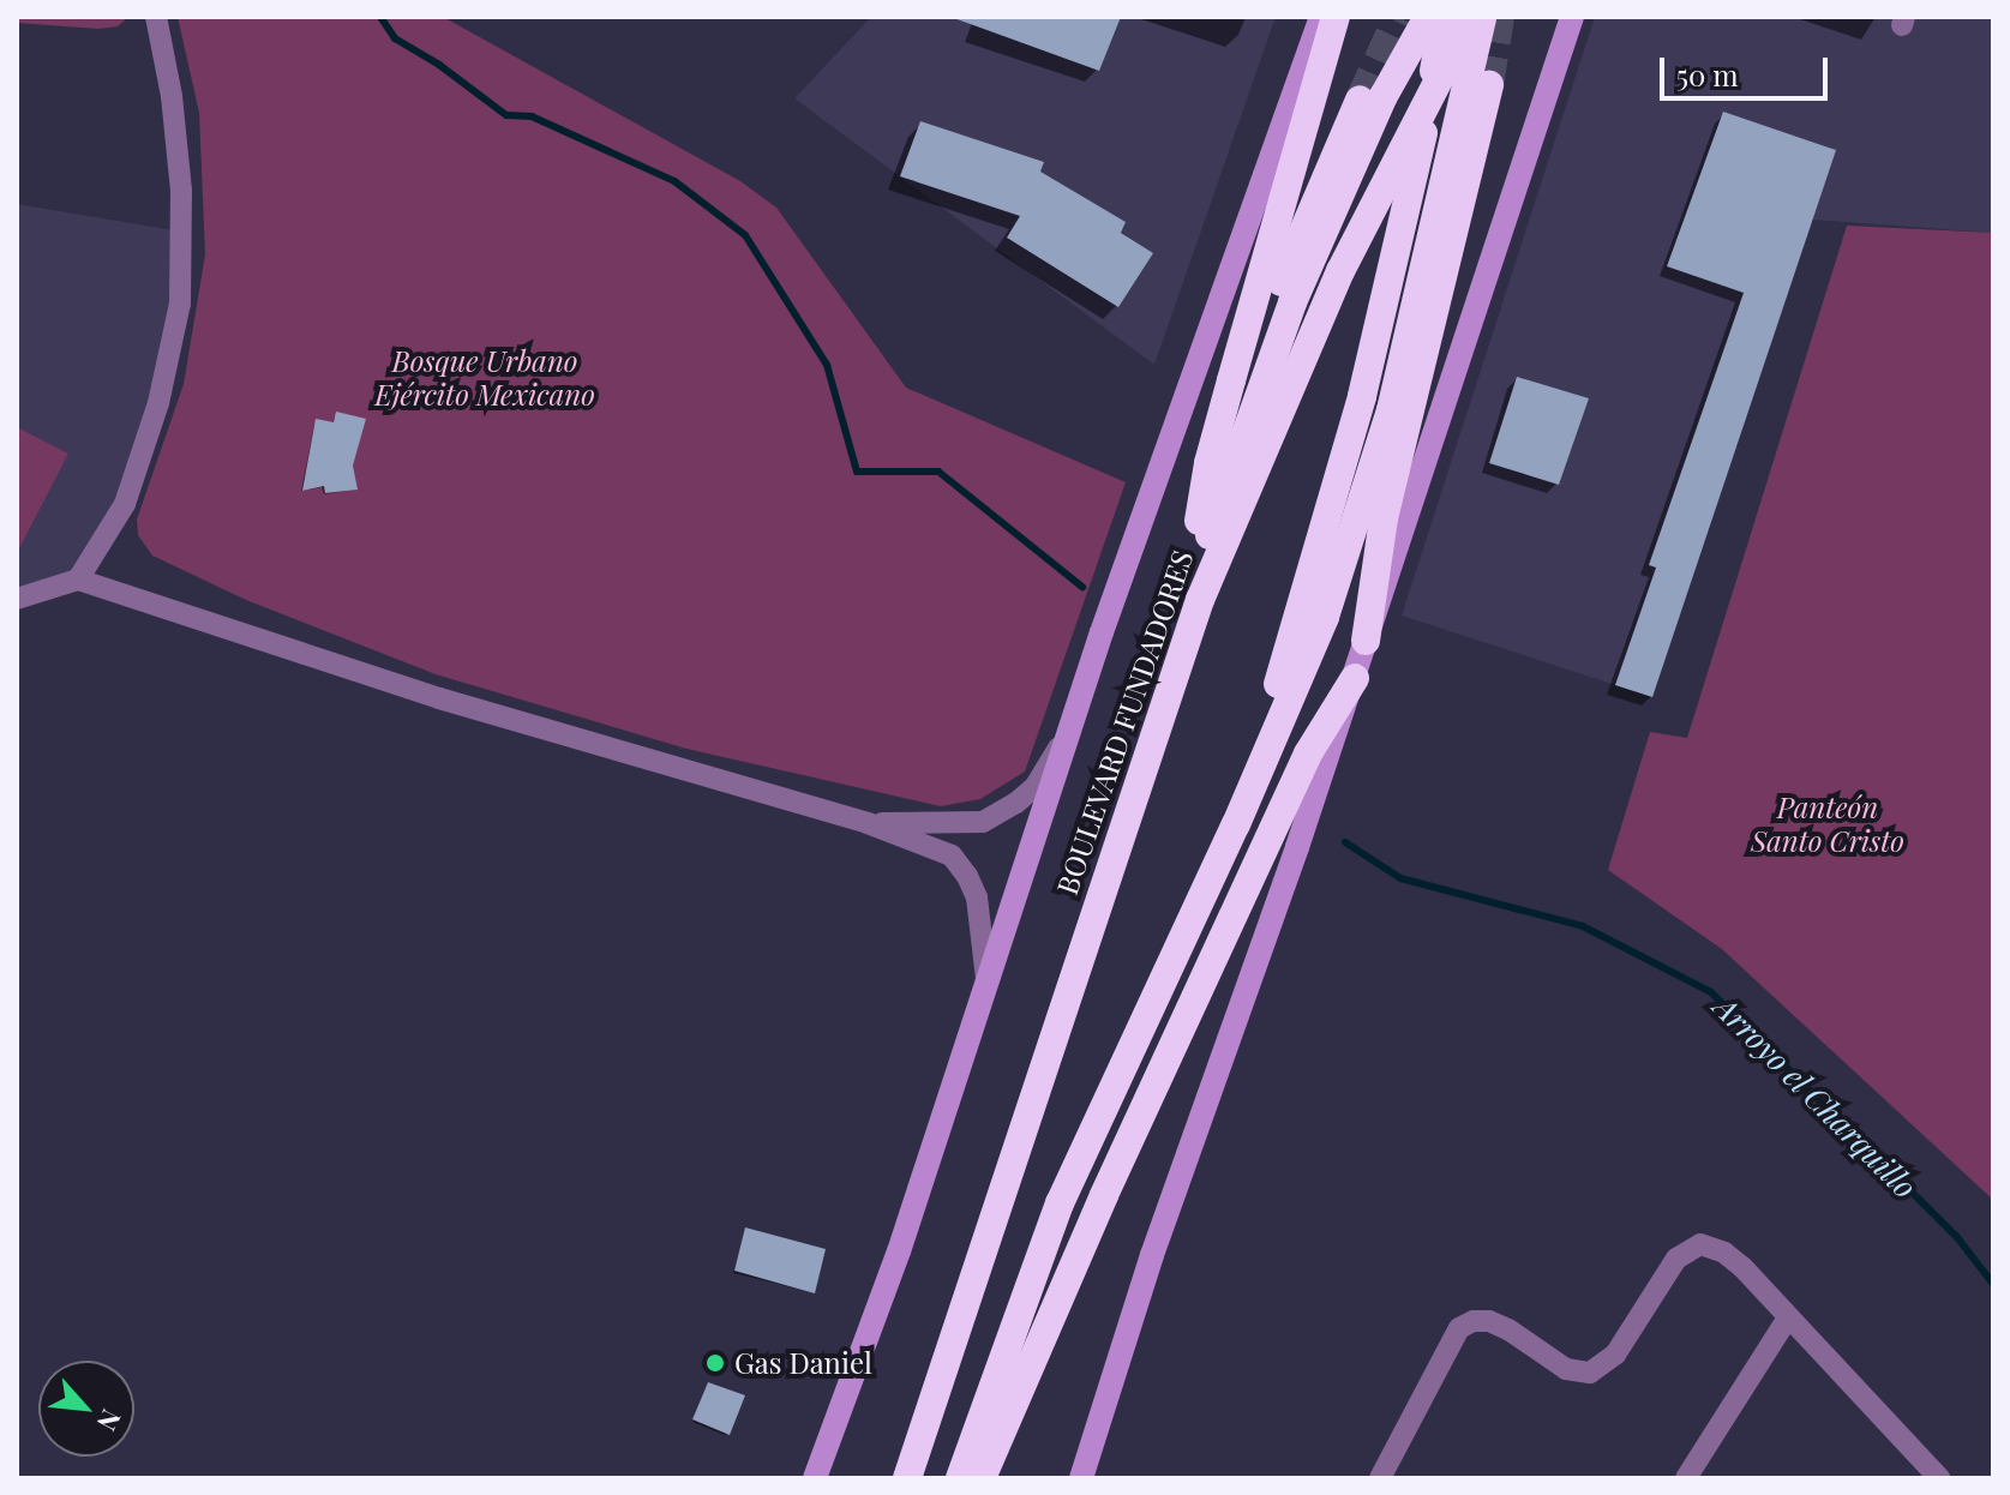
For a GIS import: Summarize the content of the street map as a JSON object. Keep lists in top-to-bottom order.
{
  "streets": {
    "highway": ["BOULEVARD FUNDADORES"]
  },
  "water": ["Arroyo el Charquillo"],
  "parks": ["Bosque Urbano Ejército Mexicano", "Panteón Santo Cristo"],
  "places": ["Gas Daniel"],
  "scale_bar": "50 m",
  "north": "bottom right"
}
